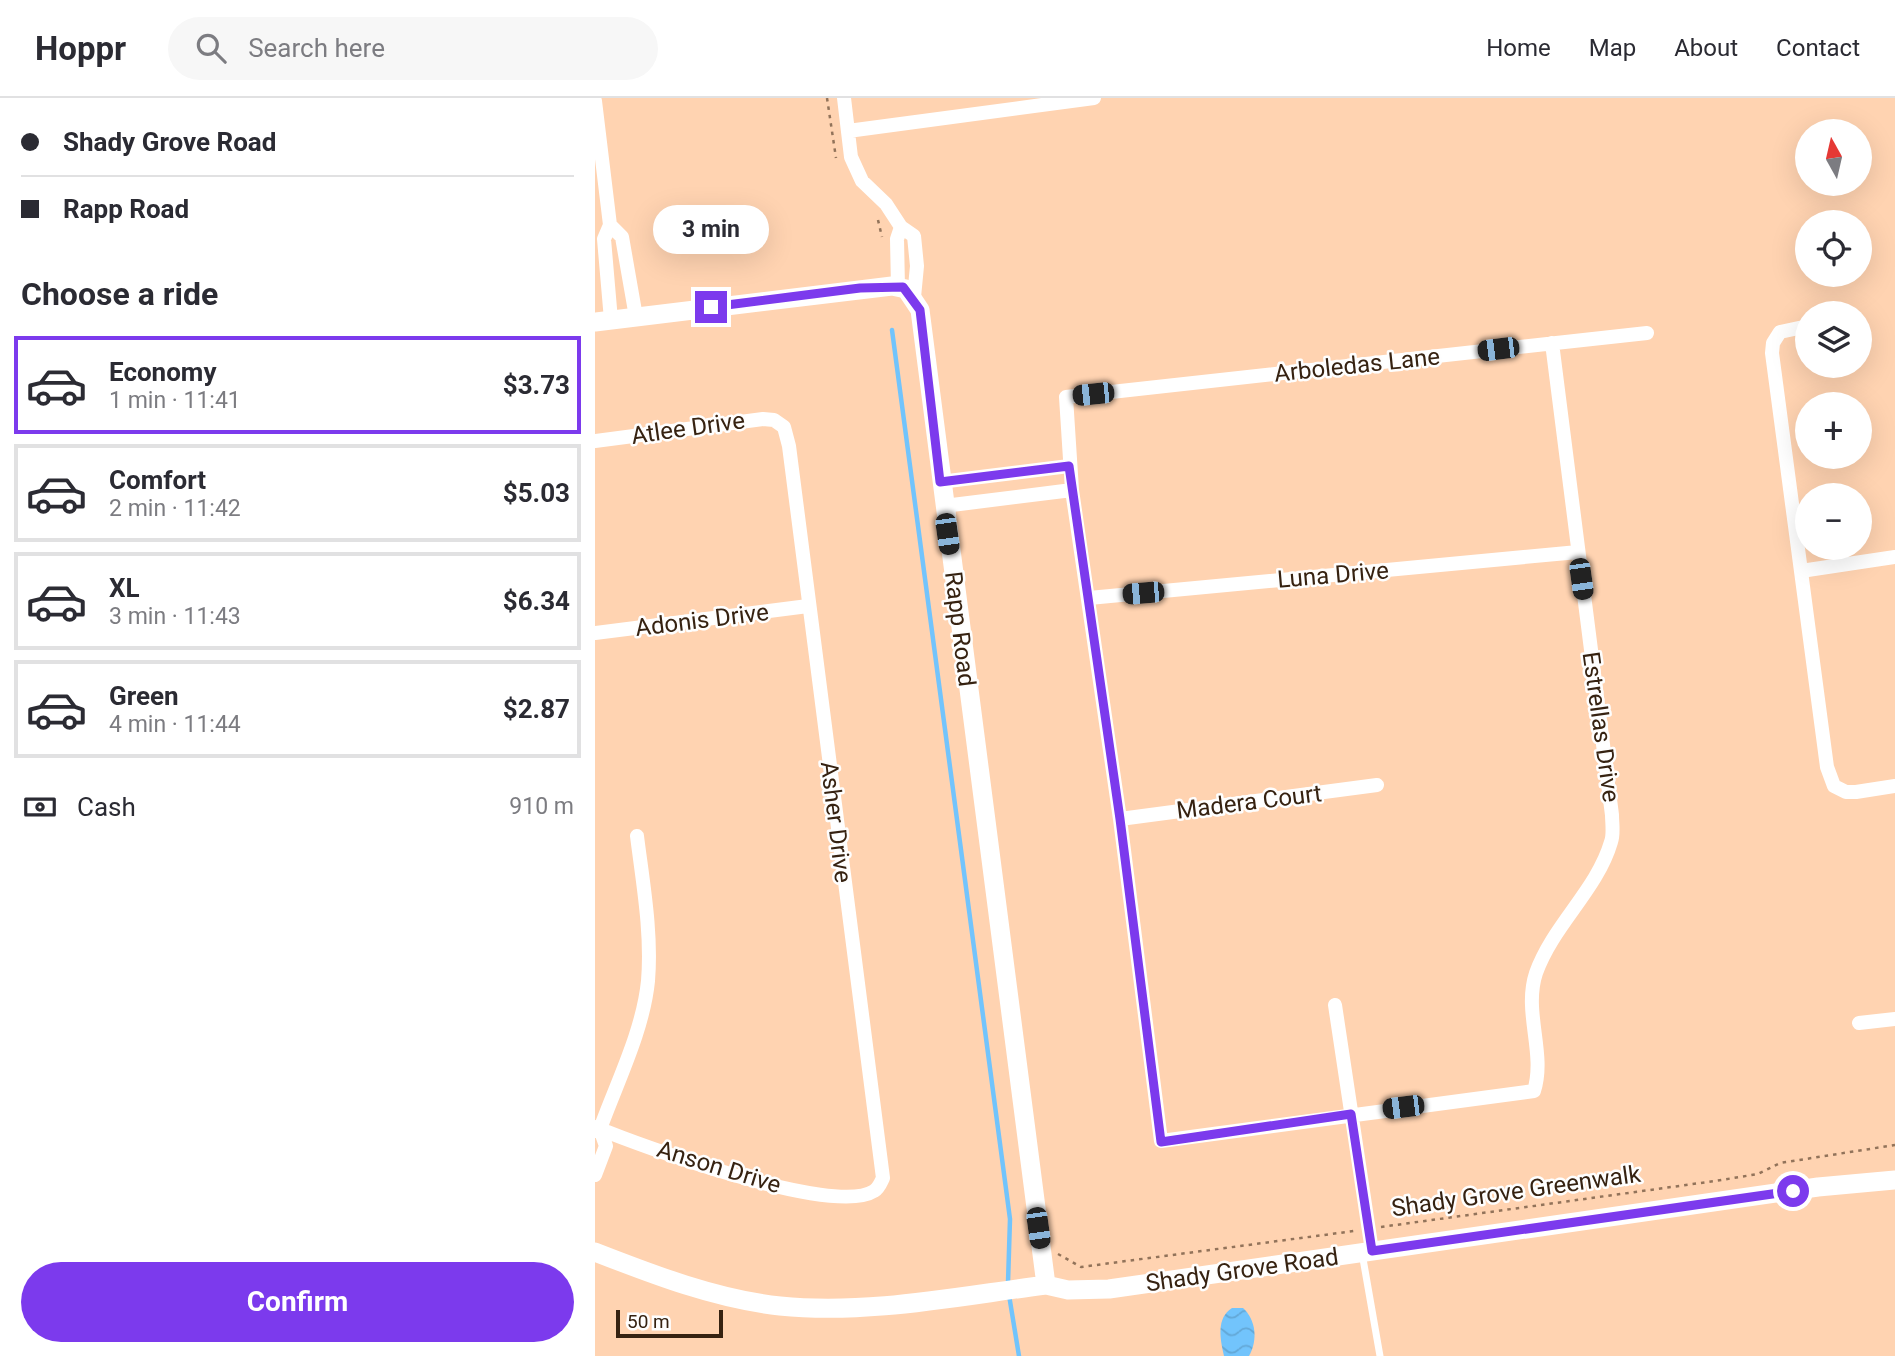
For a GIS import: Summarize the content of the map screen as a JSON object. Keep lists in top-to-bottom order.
{
  "streets": {
    "main road": ["Rapp Road", "Shady Grove Road"],
    "street": [
      "Arboledas Lane",
      "Atlee Drive",
      "Luna Drive",
      "Adonis Drive",
      "Estrellas Drive",
      "Madera Court",
      "Asher Drive",
      "Anson Drive"
    ],
    "path": ["Shady Grove Greenwalk"]
  },
  "crossings": [
    ["Arboledas Lane", "Estrellas Drive"],
    ["Atlee Drive", "Asher Drive"],
    ["Luna Drive", "Estrellas Drive"],
    ["Adonis Drive", "Asher Drive"],
    ["Rapp Road", "Shady Grove Road"],
    ["Asher Drive", "Anson Drive"]
  ],
  "scale_bar": "50 m",
  "north": "top",
  "page": {
    "header": "Hoppr",
    "search": "Search here",
    "nav": [
      "Home",
      "Map",
      "About",
      "Contact"
    ],
    "banner": ["Shady Grove Road", "Rapp Road"],
    "map_buttons": ["+", "−"],
    "bubble": "3 min",
    "heading": "Choose a ride",
    "list": [
      {
        "name": "Economy",
        "note": "1 min · 11:41",
        "value": "$3.73"
      },
      {
        "name": "Comfort",
        "note": "2 min · 11:42",
        "value": "$5.03"
      },
      {
        "name": "XL",
        "note": "3 min · 11:43",
        "value": "$6.34"
      },
      {
        "name": "Green",
        "note": "4 min · 11:44",
        "value": "$2.87"
      }
    ],
    "pay": ["Cash", "910 m"],
    "buttons": "Confirm",
    "scale": "50 m"
  }
}
